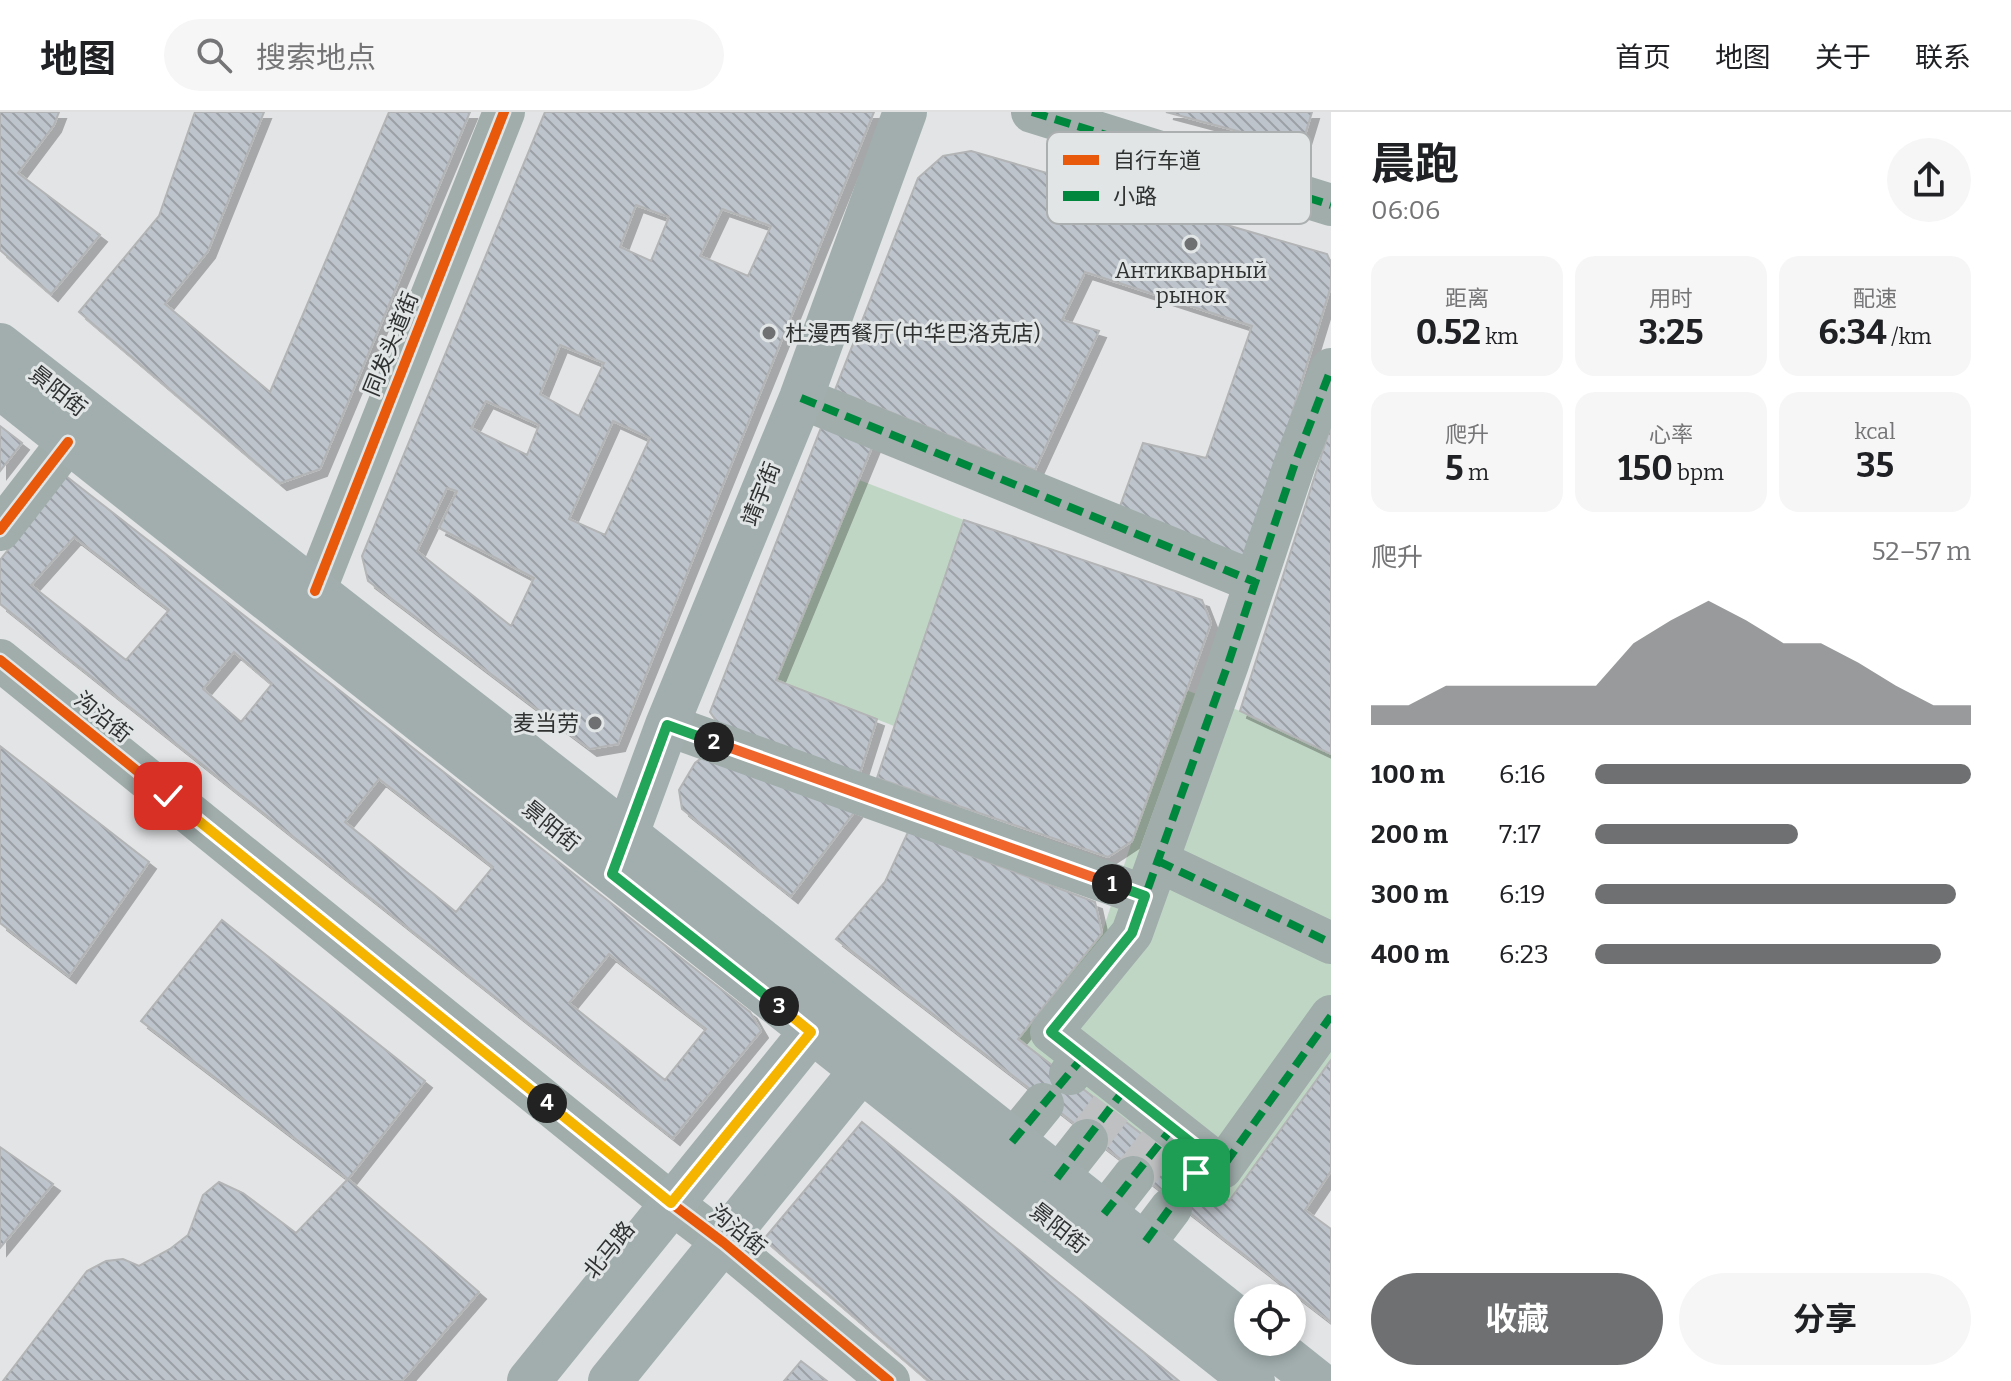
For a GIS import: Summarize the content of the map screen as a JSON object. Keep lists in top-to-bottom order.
{
  "streets": {
    "main road": ["景阳街", "靖宇街", "北马路"],
    "street": ["同发头道街", "沟沿街"]
  },
  "crossings": [
    ["同发头道街", "景阳街"],
    ["景阳街", "靖宇街"],
    ["景阳街", "北马路"],
    ["沟沿街", "北马路"]
  ],
  "places": ["Антикварный рынок", "杜漫西餐厅(中华巴洛克店)", "麦当劳"],
  "legend": ["自行车道", "小路"],
  "page": {
    "header": "地图",
    "search": "搜索地点",
    "nav": [
      "首页",
      "地图",
      "关于",
      "联系"
    ],
    "heading": ["晨跑", "06:06"],
    "stats": [
      ["距离", "0.52 km"],
      ["用时", "3:25"],
      ["配速", "6:34 /km"],
      ["爬升", "5 m"],
      ["心率", "150 bpm"],
      ["kcal", "35"]
    ],
    "chart": ["爬升", "52–57 m"],
    "pins": [
      "2",
      "1",
      "3",
      "4"
    ],
    "list": [
      {
        "name": "100 m",
        "note": "6:16"
      },
      {
        "name": "200 m",
        "note": "7:17"
      },
      {
        "name": "300 m",
        "note": "6:19"
      },
      {
        "name": "400 m",
        "note": "6:23"
      }
    ],
    "buttons": ["收藏", "分享"]
  }
}
